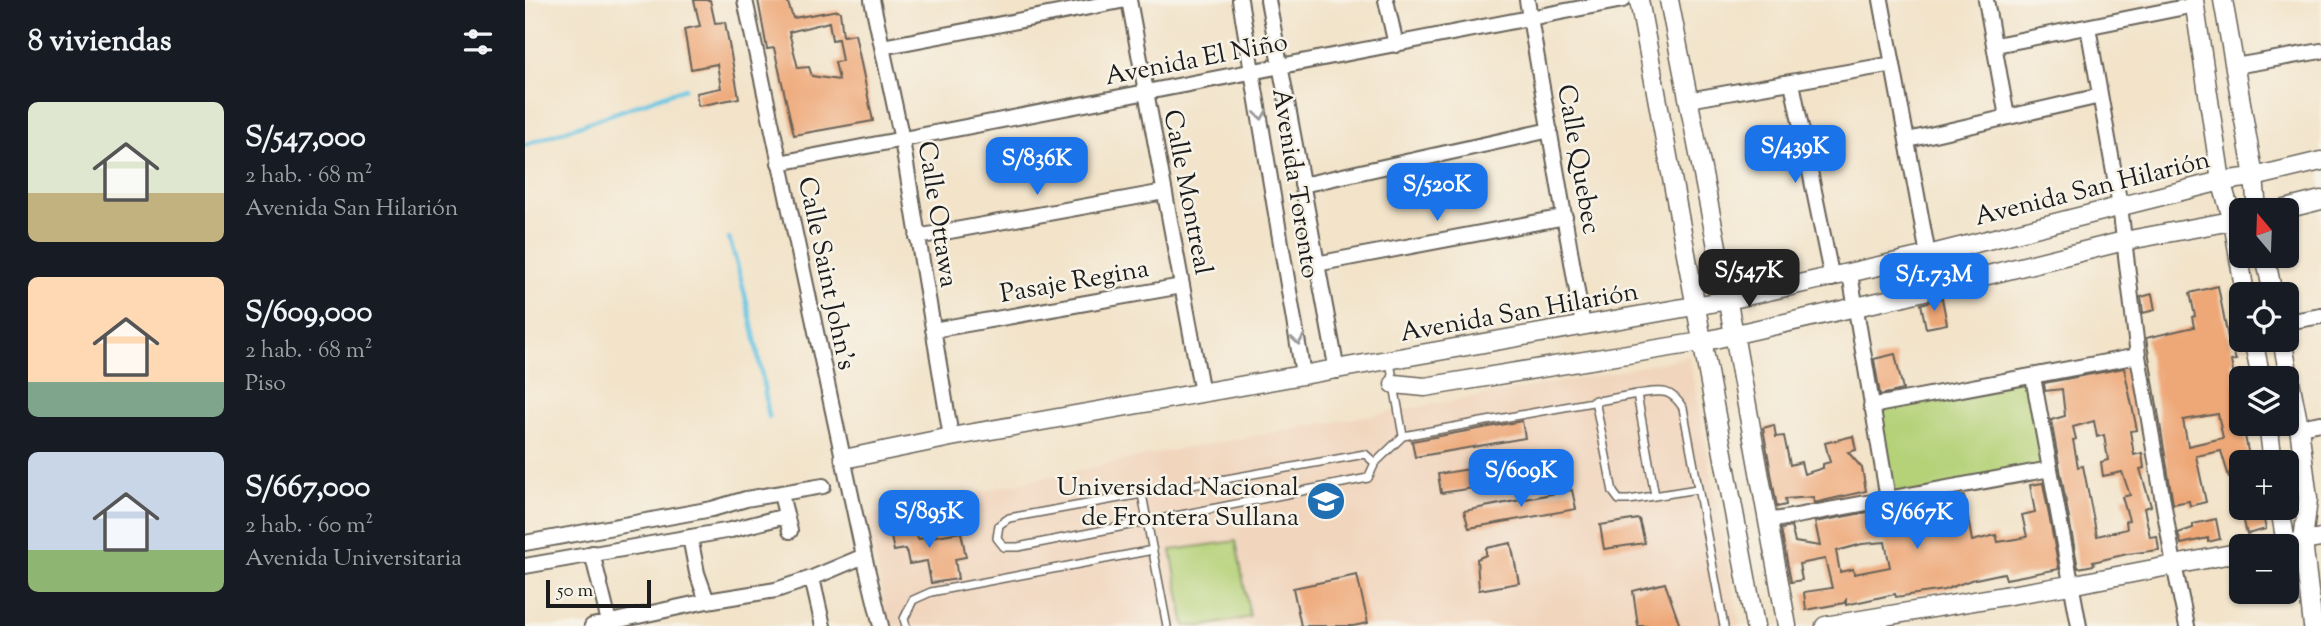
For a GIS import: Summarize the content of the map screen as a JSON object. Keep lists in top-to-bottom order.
{
  "streets": {
    "street": [
      "Avenida El Niño",
      "Calle Quebec",
      "Avenida Toronto",
      "Avenida San Hilarión",
      "Calle Montreal",
      "Calle Ottawa",
      "Calle Saint John's",
      "Pasaje Regina"
    ]
  },
  "crossings": [
    ["Avenida El Niño", "Calle Quebec"],
    ["Avenida El Niño", "Avenida Toronto"],
    ["Avenida El Niño", "Calle Montreal"],
    ["Avenida El Niño", "Calle Ottawa"],
    ["Avenida El Niño", "Calle Saint John's"],
    ["Calle Quebec", "Avenida San Hilarión"],
    ["Avenida Toronto", "Avenida San Hilarión"],
    ["Avenida San Hilarión", "Calle Montreal"],
    ["Avenida San Hilarión", "Calle Ottawa"],
    ["Avenida San Hilarión", "Calle Saint John's"],
    ["Calle Montreal", "Pasaje Regina"],
    ["Calle Ottawa", "Pasaje Regina"]
  ],
  "places": {
    "school or university": ["Universidad Nacional de Frontera Sullana"]
  },
  "scale_bar": "50 m",
  "north": "top",
  "page": {
    "heading": "8 viviendas",
    "list": [
      {
        "name": "S/547,000",
        "note": "2 hab. · 68 m² · Avenida San Hilarión"
      },
      {
        "name": "S/609,000",
        "note": "2 hab. · 68 m² · Piso"
      },
      {
        "name": "S/667,000",
        "note": "2 hab. · 60 m² · Avenida Universitaria"
      }
    ],
    "price": [
      "S/439K",
      "S/836K",
      "S/520K",
      "S/547K",
      "S/1.73M",
      "S/609K",
      "S/895K",
      "S/667K"
    ],
    "map_buttons": ["+", "−"],
    "scale": "50 m"
  }
}
